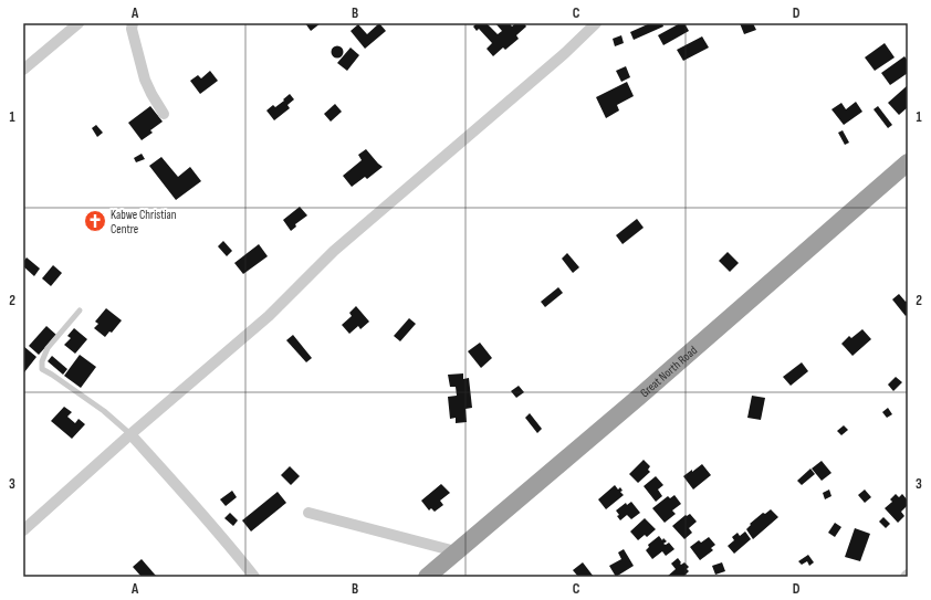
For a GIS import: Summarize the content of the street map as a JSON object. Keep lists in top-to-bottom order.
{
  "streets": {
    "highway": ["Great North Road"]
  },
  "places": {
    "church": ["Kabwe Christian Centre"]
  },
  "grid": {
    "columns": [
      "A",
      "B",
      "C",
      "D"
    ],
    "rows": ["1", "2", "3"]
  }
}
